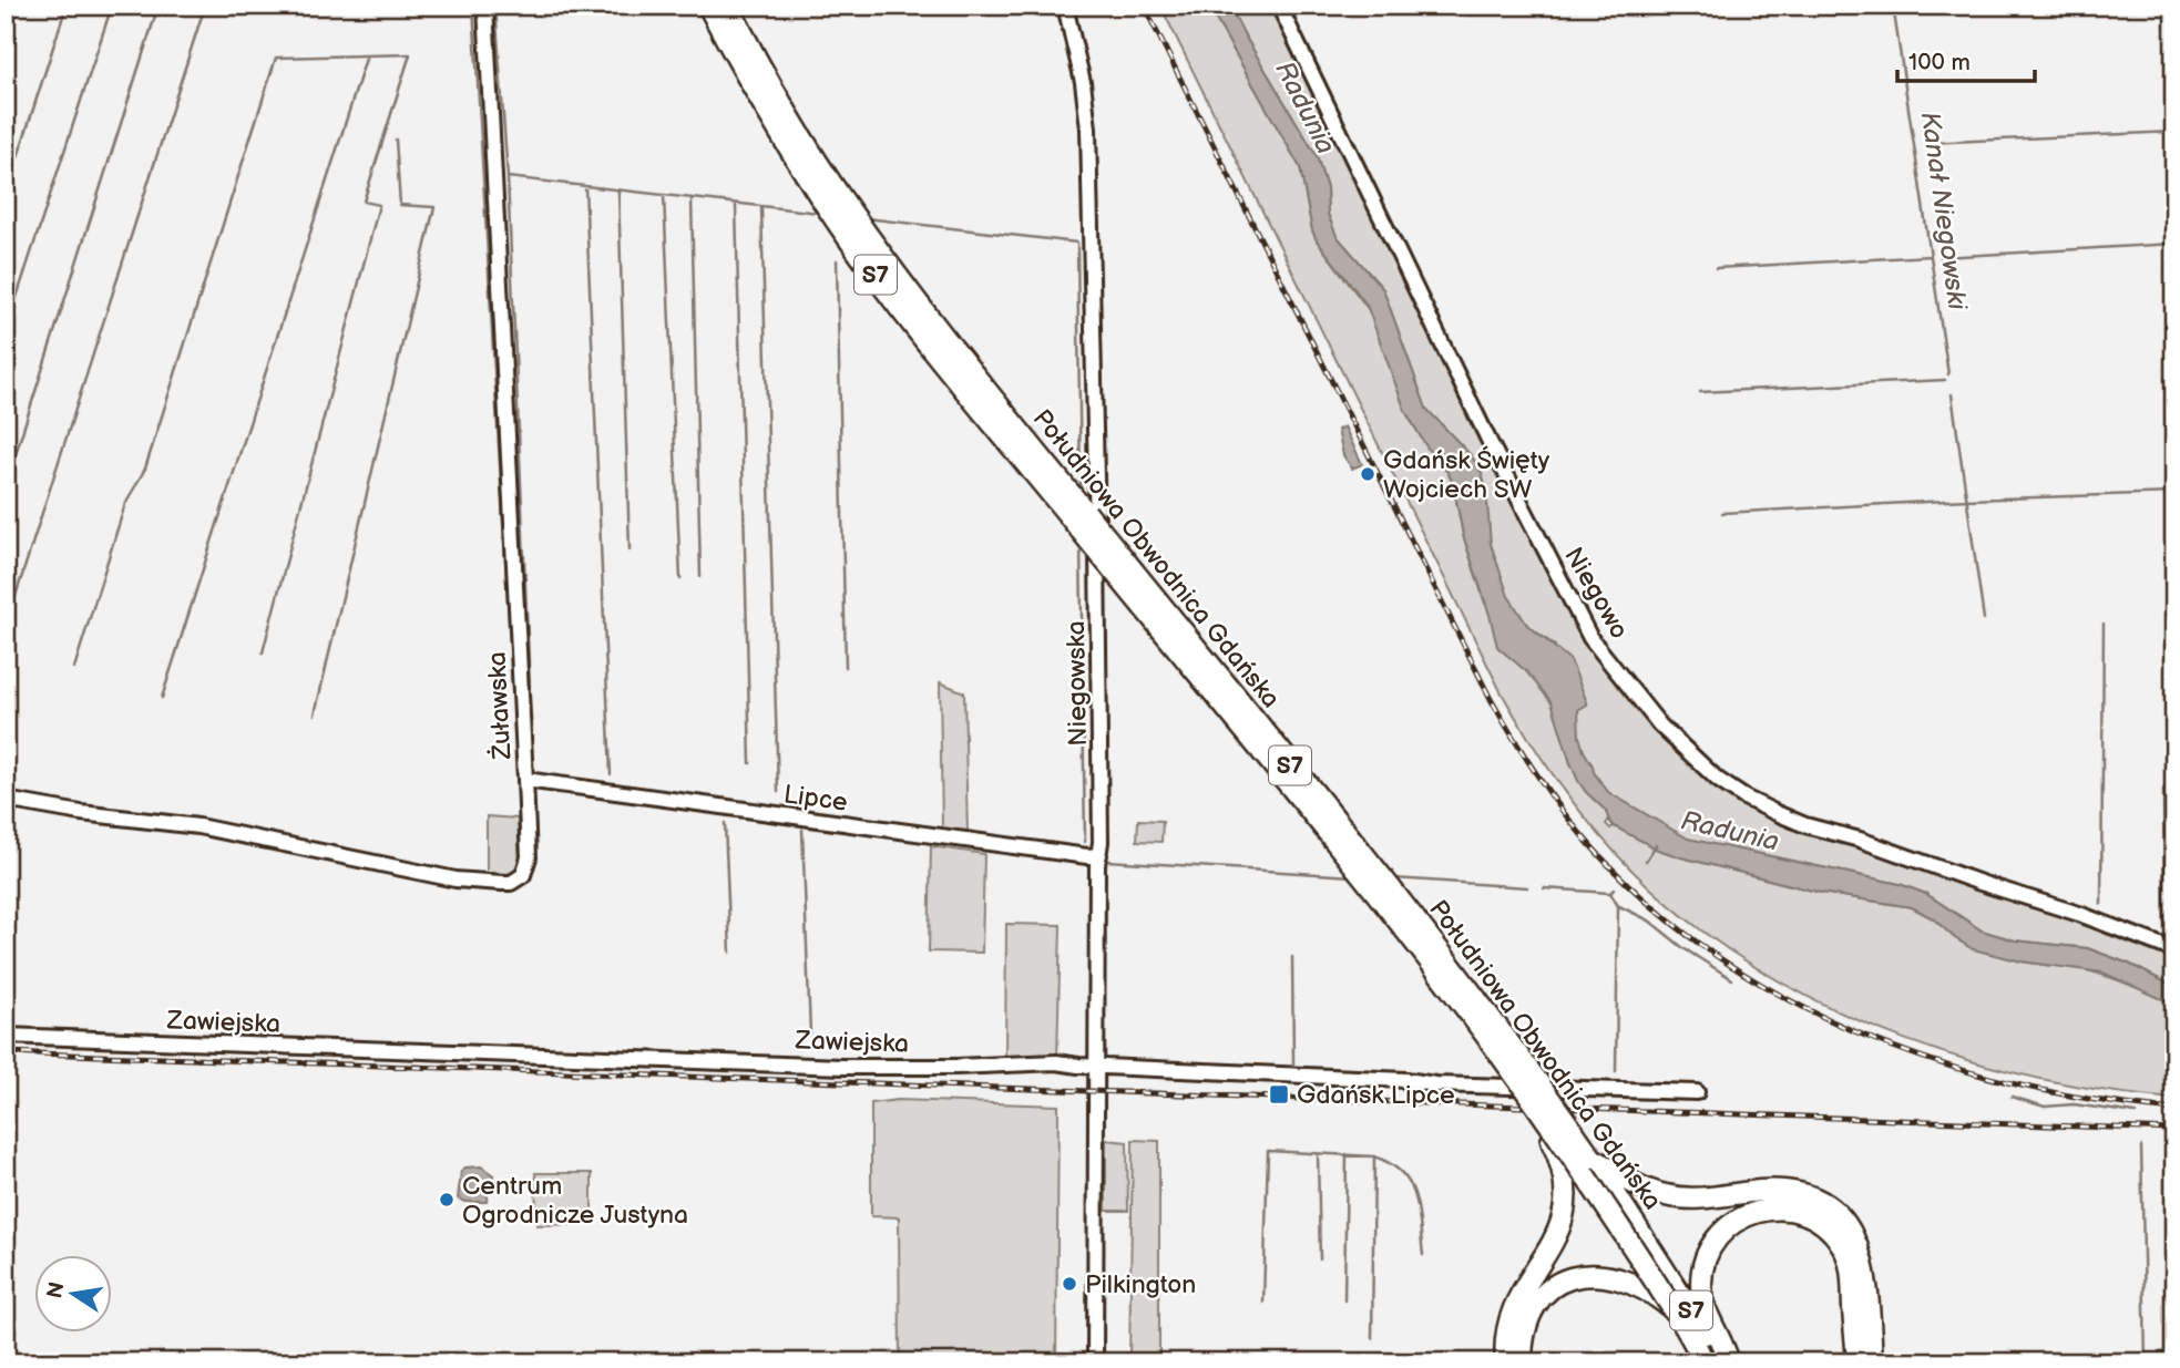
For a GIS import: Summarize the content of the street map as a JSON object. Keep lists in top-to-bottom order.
{
  "streets": {
    "highway": ["S7", "Południowa Obwodnica Gdańska"],
    "street": [
      "Niegowo",
      "Niegowska",
      "Żuławska",
      "Lipce",
      "Zawiejska"
    ]
  },
  "crossings": [
    ["Niegowska", "Lipce"],
    ["Niegowska", "Zawiejska"],
    ["Żuławska", "Lipce"]
  ],
  "water": ["Radunia", "Kanał Niegowski"],
  "places": {
    "other": ["Gdańsk Święty Wojciech SW", "Centrum Ogrodnicze Justyna", "Pilkington"],
    "transit": ["Gdańsk Lipce"]
  },
  "scale_bar": "100 m",
  "north": "left"
}
